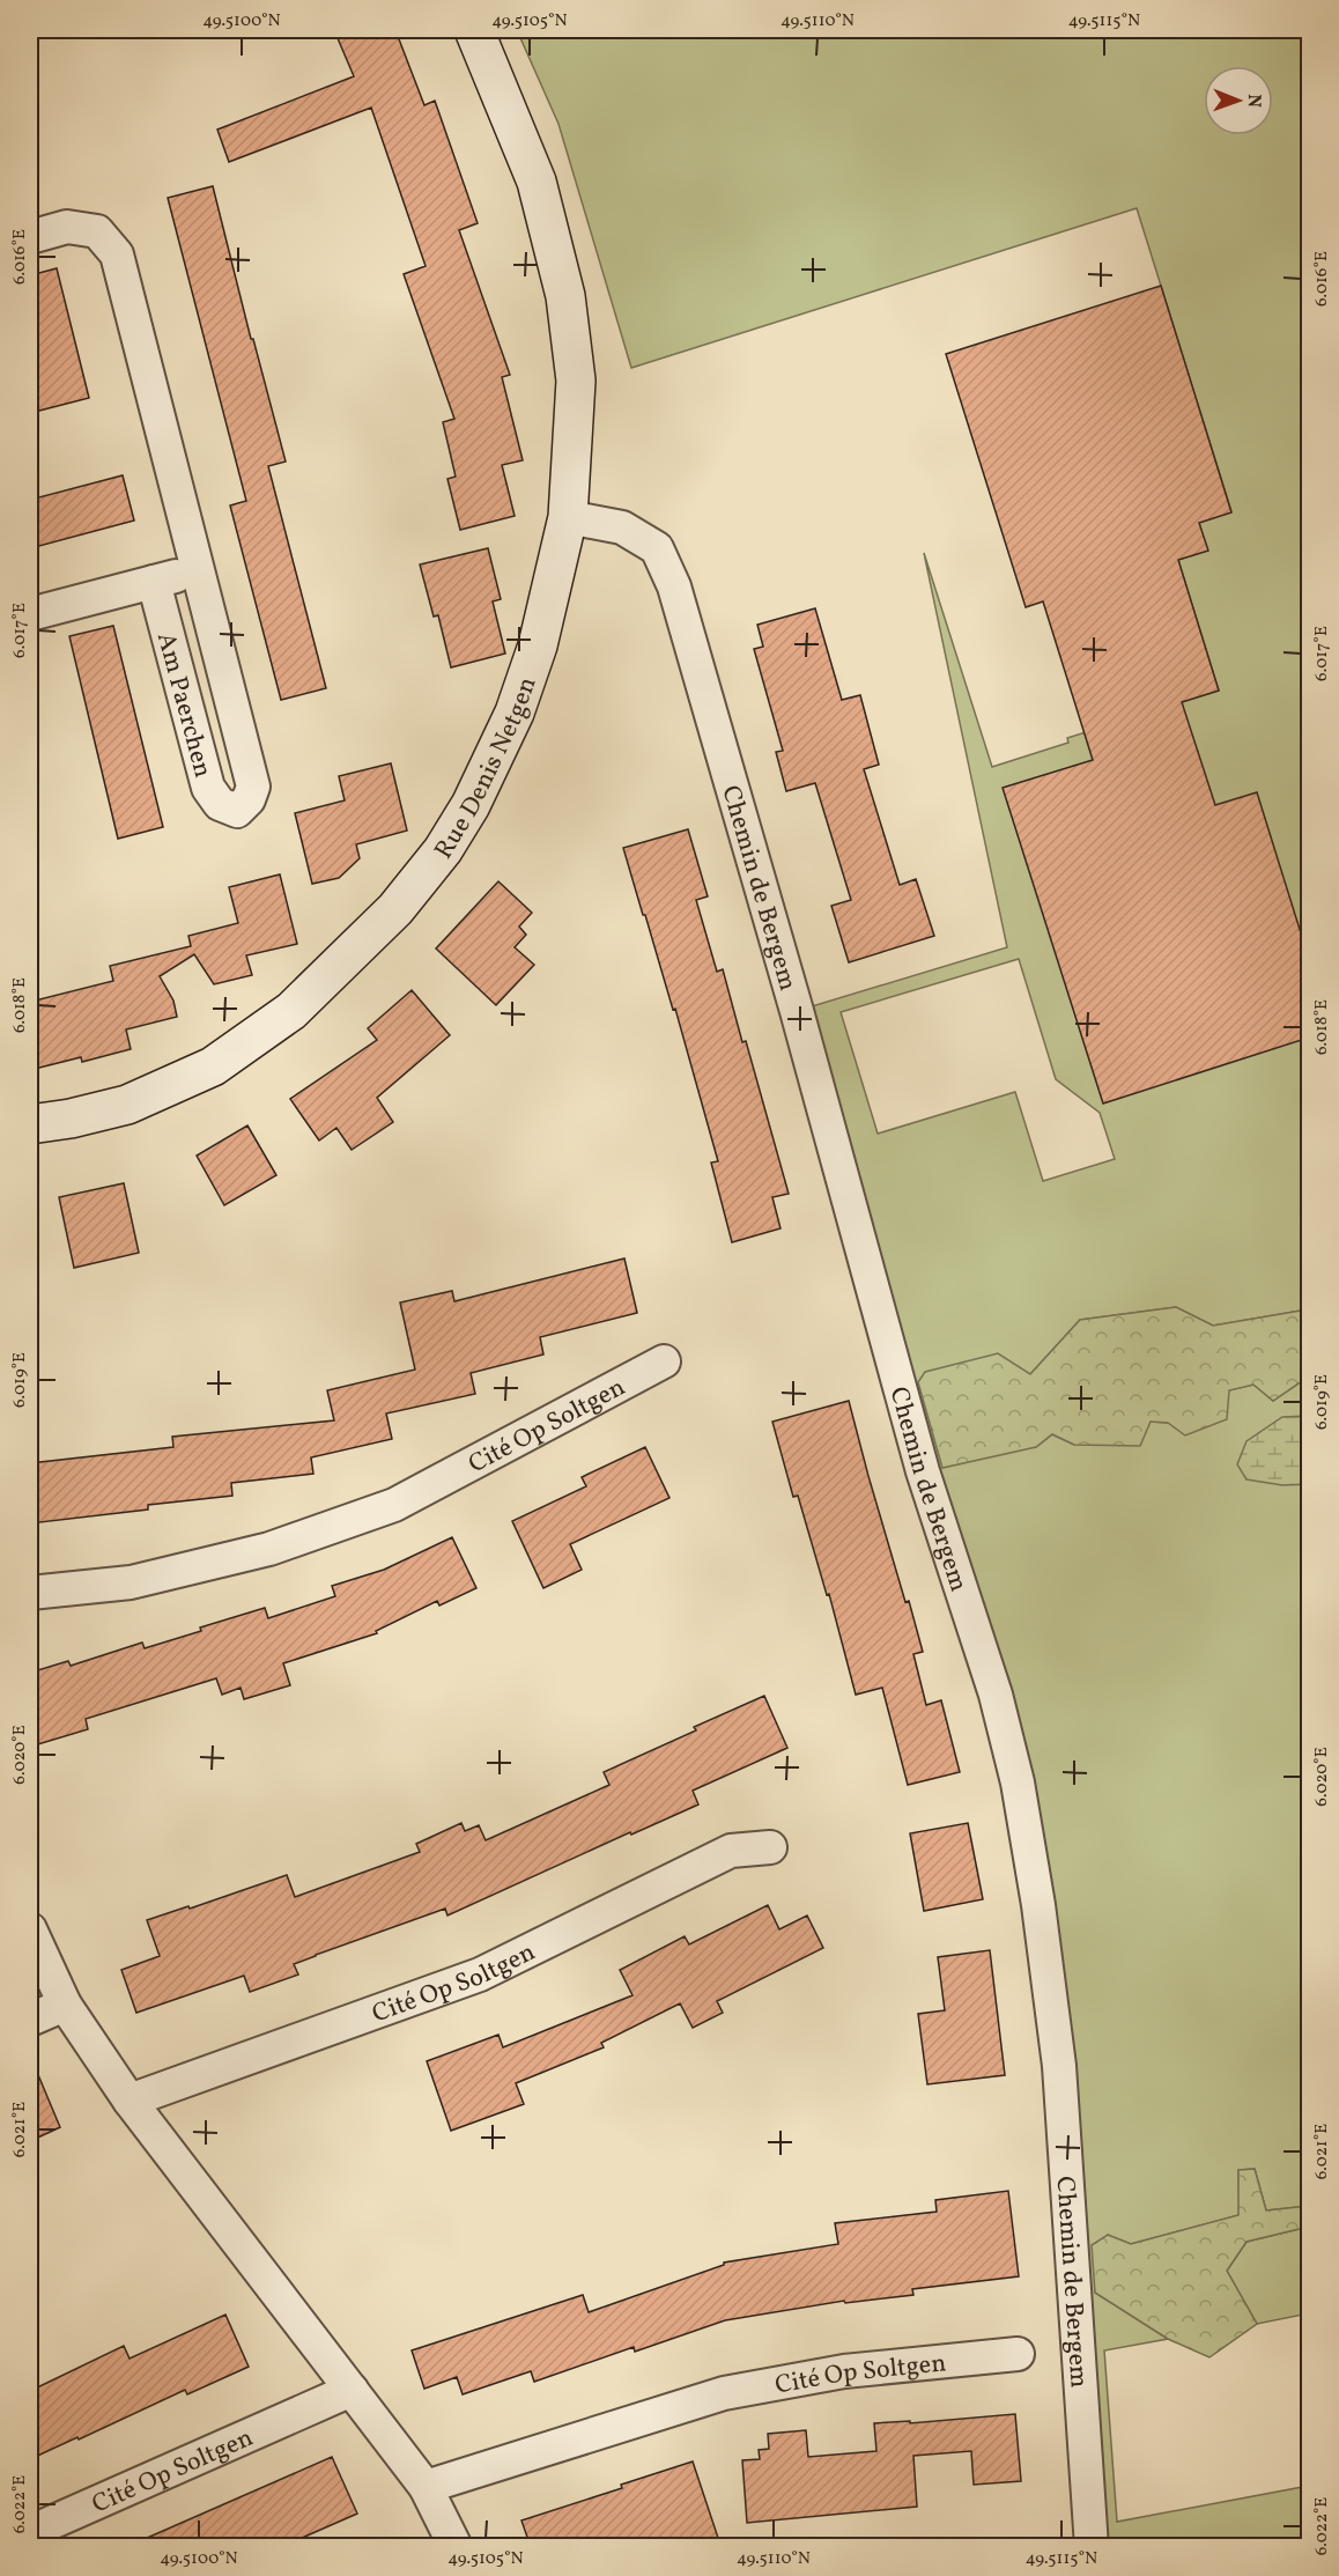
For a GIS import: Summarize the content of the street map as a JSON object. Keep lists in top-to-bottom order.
{
  "streets": {
    "main road": ["Rue Denis Netgen"],
    "street": ["Am Paerchen", "Chemin de Bergem", "Cité Op Soltgen"]
  },
  "crossings": [
    ["Rue Denis Netgen", "Chemin de Bergem"]
  ],
  "north": "right",
  "coordinates": [
    "49.5100°N",
    "49.5105°N",
    "49.5110°N",
    "49.5115°N",
    "6.016°E",
    "6.017°E",
    "6.018°E",
    "6.019°E",
    "6.020°E",
    "6.021°E",
    "6.022°E"
  ]
}
